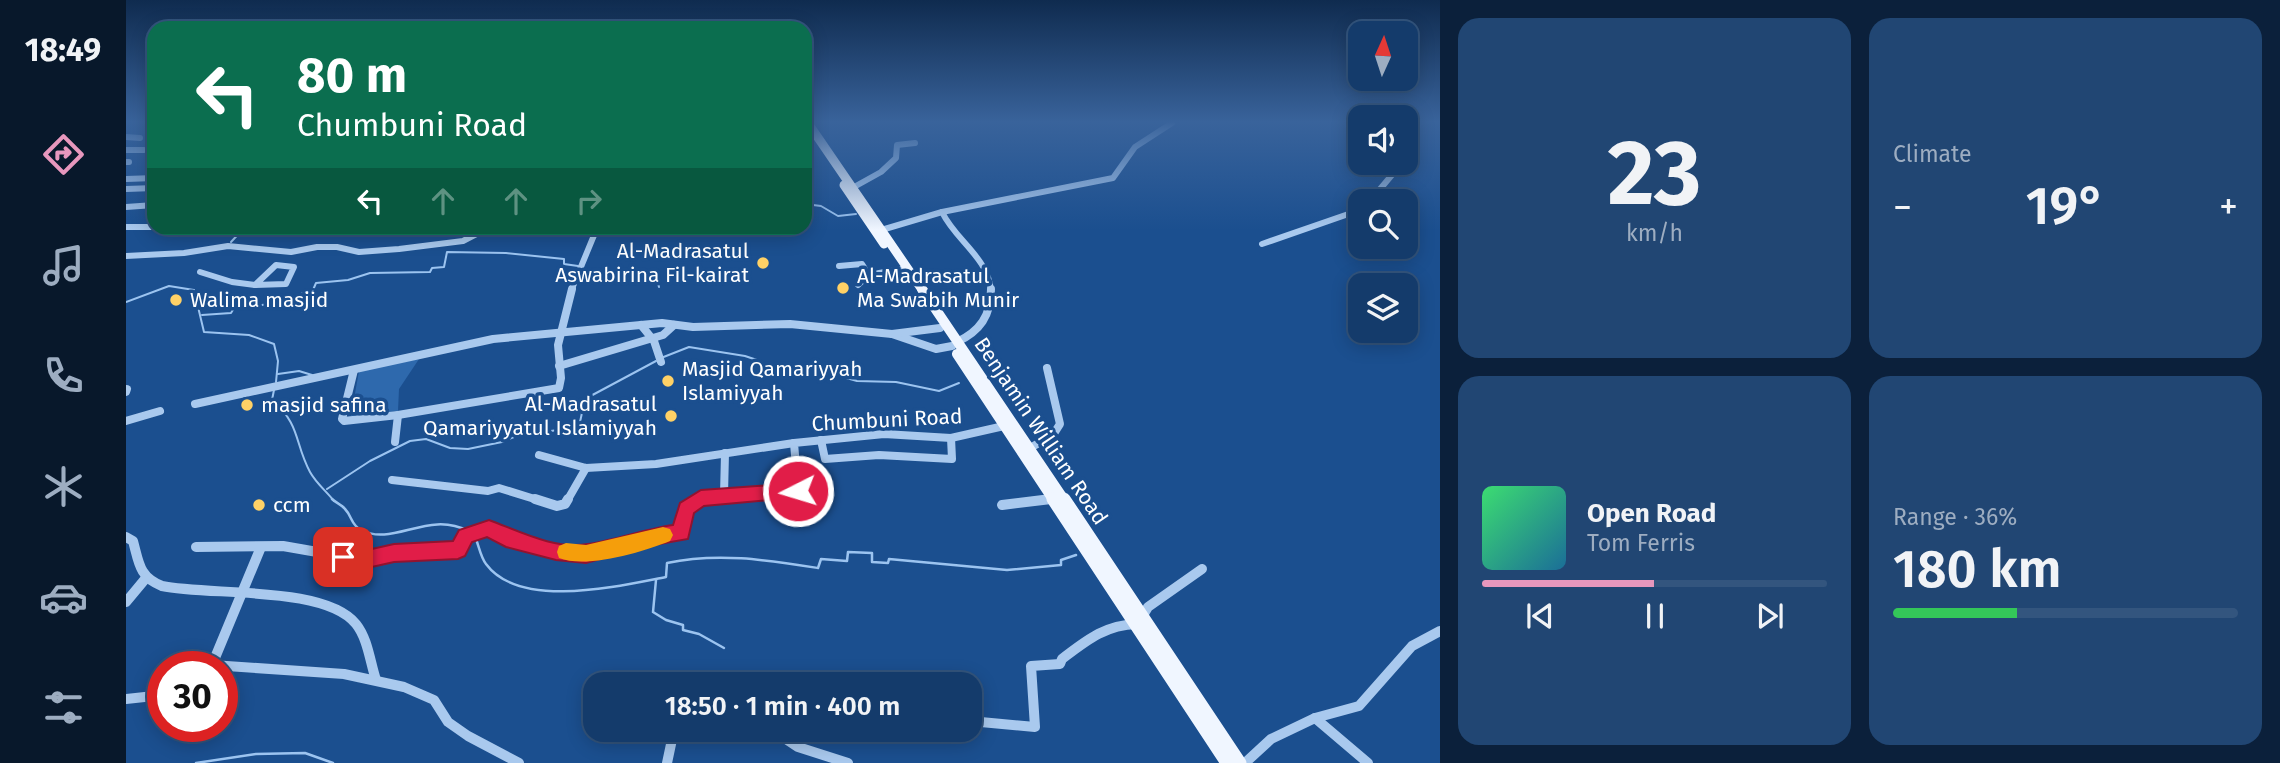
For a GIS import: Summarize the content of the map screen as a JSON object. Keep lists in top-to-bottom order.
{
  "streets": {
    "main road": ["Benjamin William Road"],
    "street": ["Chumbuni Road"]
  },
  "crossings": [
    ["Chumbuni Road", "Benjamin William Road"]
  ],
  "places": [
    "Al-Madrasatul Aswabirina Fil-kairat",
    "Al-Madrasatul Ma Swabih Munir",
    "Walima masjid",
    "Masjid Qamariyyah Islamiyyah",
    "masjid safina",
    "Al-Madrasatul Qamariyyatul Islamiyyah",
    "ccm"
  ],
  "north": "top",
  "page": {
    "tabs": "18:49",
    "tile": [
      ["23", "km/h"],
      "Climate",
      ["Range · 36%", "180 km"]
    ],
    "turn": ["80 m", "Chumbuni Road"],
    "heat": ["−", "19°", "+"],
    "song": ["Open Road", "Tom Ferris"],
    "limit": "30",
    "trip": "18:50 · 1 min · 400 m"
  }
}
